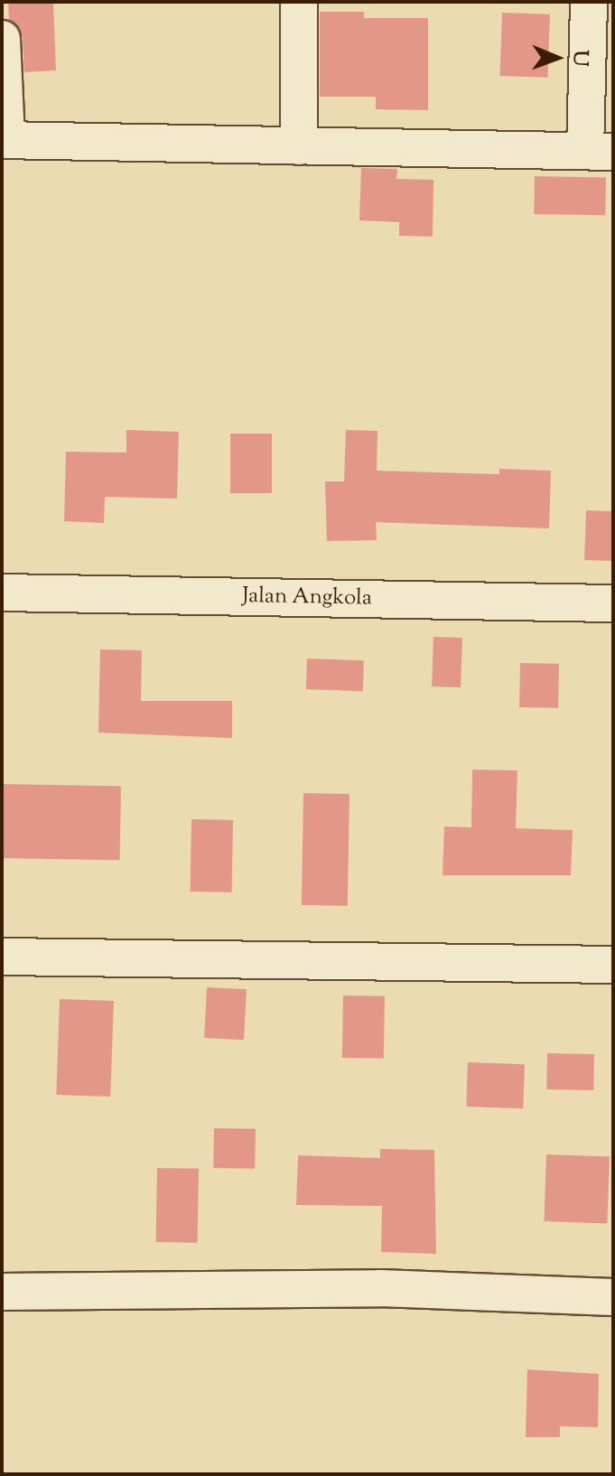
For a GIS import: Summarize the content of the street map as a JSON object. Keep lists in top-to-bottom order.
{
  "streets": {
    "street": ["Jalan Angkola"]
  },
  "north": "right"
}
